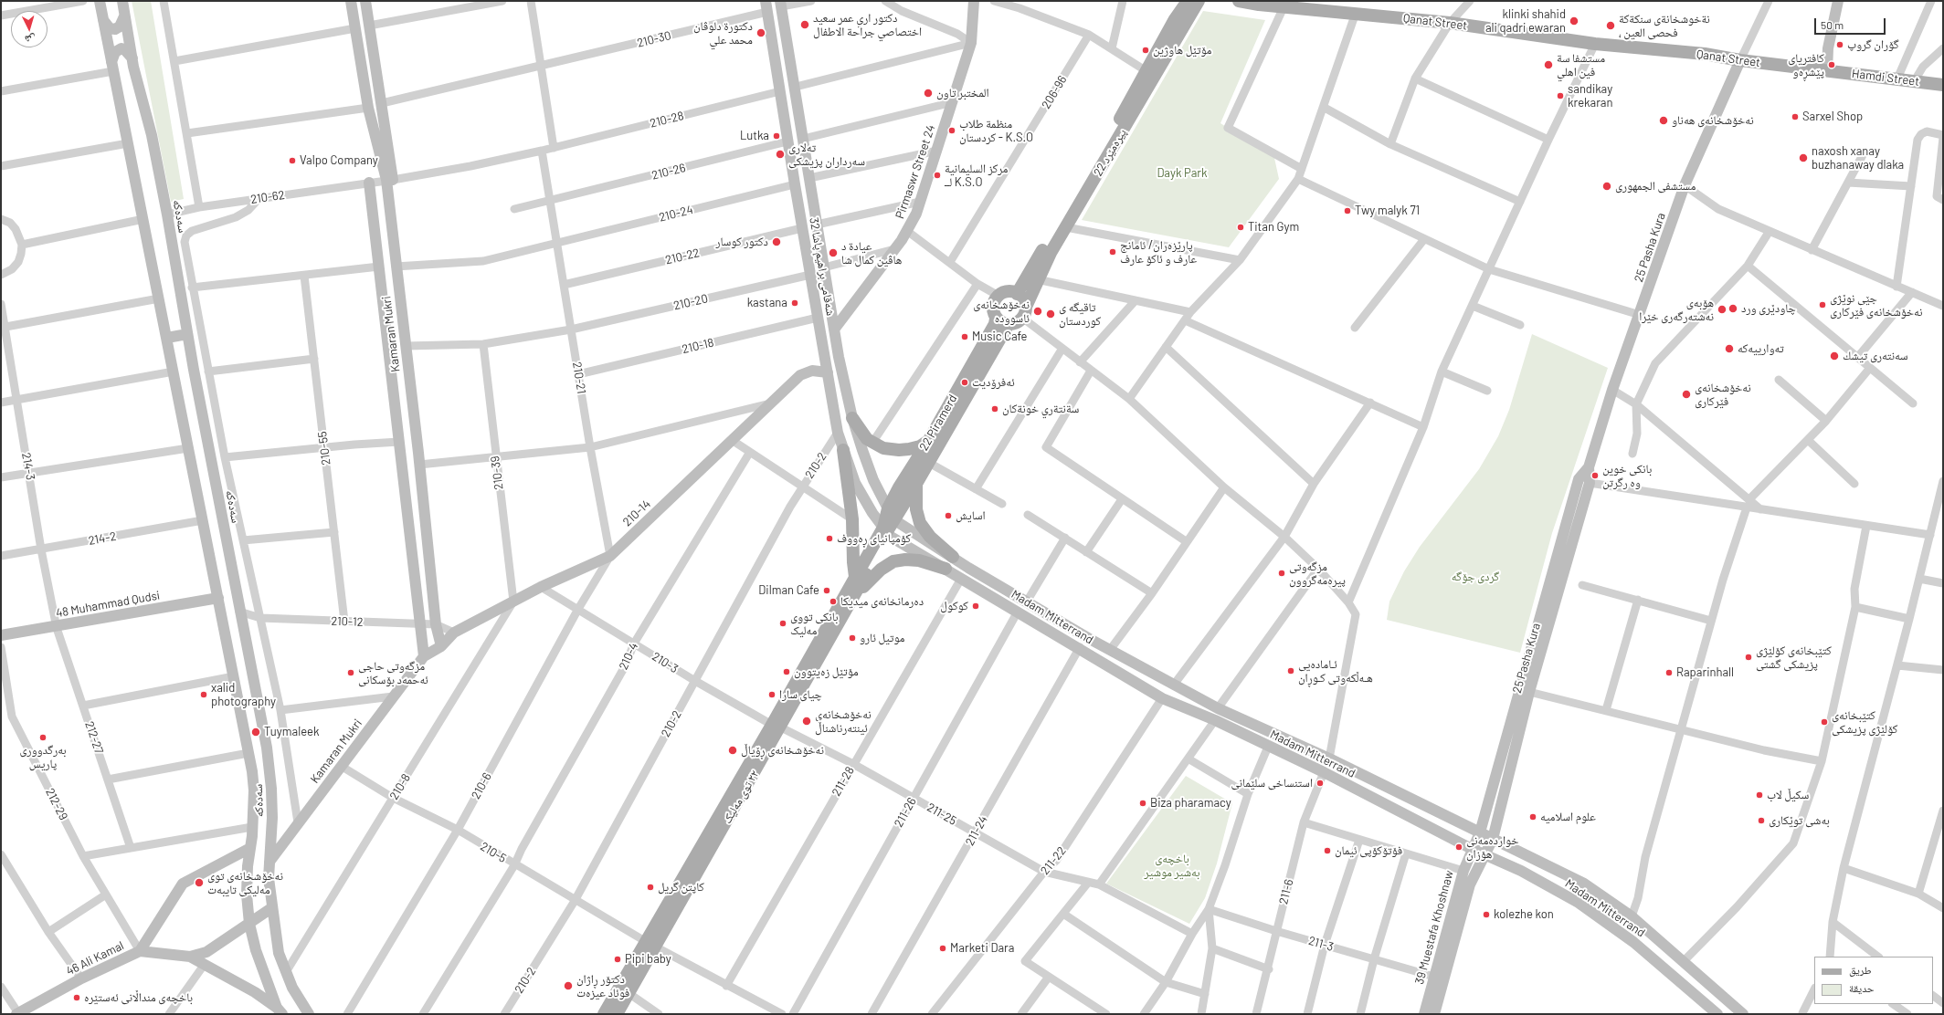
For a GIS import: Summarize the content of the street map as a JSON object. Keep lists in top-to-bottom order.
{
  "streets": {
    "main road": [
      "Qanat Street",
      "Hamdi Street",
      "22 پیرەمێرد",
      "Pirmaswr Street 24",
      "سەدەکە",
      "25 Pasha Kura",
      "شەقامی براهیم پاشا 32",
      "Kamaran Mukri",
      "22 Piramerd",
      "210-14",
      "48 Muhammad Qudsi",
      "Madam Mitterrand",
      "٢٢ توی مەلیک",
      "39 Muestafa Khoshnaw",
      "46 Ali Kamal"
    ],
    "street": [
      "210-30",
      "206-96",
      "210-28",
      "210-26",
      "210-62",
      "210-24",
      "210-22",
      "210-20",
      "210-18",
      "210-21",
      "210-55",
      "210-2",
      "214-3",
      "210-39",
      "214-2",
      "210-12",
      "210-4",
      "210-3",
      "212-27",
      "211-28",
      "210-6",
      "210-8",
      "212-29",
      "211-26",
      "211-25",
      "211-24",
      "210-5",
      "211-22",
      "211-6",
      "211-3"
    ]
  },
  "crossings": [
    ["Qanat Street", "Hamdi Street"],
    ["Qanat Street", "25 Pasha Kura"],
    ["210-30", "شەقامی براهیم پاشا 32"],
    ["210-30", "Kamaran Mukri"],
    ["210-28", "210-62"],
    ["210-28", "شەقامی براهیم پاشا 32"],
    ["210-28", "Kamaran Mukri"],
    ["210-28", "210-21"],
    ["22 پیرەمێرد", "22 Piramerd"],
    ["210-26", "شەقامی براهیم پاشا 32"],
    ["210-26", "210-21"],
    ["Pirmaswr Street 24", "شەقامی براهیم پاشا 32"],
    ["210-62", "سەدەکە"],
    ["210-62", "Kamaran Mukri"],
    ["210-24", "شەقامی براهیم پاشا 32"],
    ["210-24", "Kamaran Mukri"],
    ["210-24", "210-21"],
    ["سەدەکە", "Kamaran Mukri"],
    ["سەدەکە", "214-2"],
    ["سەدەکە", "48 Muhammad Qudsi"],
    ["سەدەکە", "210-12"],
    ["سەدەکە", "210-8"],
    ["سەدەکە", "46 Ali Kamal"],
    ["25 Pasha Kura", "Madam Mitterrand"],
    ["25 Pasha Kura", "39 Muestafa Khoshnaw"],
    ["210-22", "شەقامی براهیم پاشا 32"],
    ["210-22", "210-21"],
    ["شەقامی براهیم پاشا 32", "210-20"],
    ["شەقامی براهیم پاشا 32", "210-18"],
    ["شەقامی براهیم پاشا 32", "22 Piramerd"],
    ["شەقامی براهیم پاشا 32", "210-2"],
    ["شەقامی براهیم پاشا 32", "210-14"],
    ["شەقامی براهیم پاشا 32", "Madam Mitterrand"],
    ["شەقامی براهیم پاشا 32", "٢٢ توی مەلیک"],
    ["210-20", "Kamaran Mukri"],
    ["210-20", "210-21"],
    ["210-20", "210-39"],
    ["Kamaran Mukri", "210-14"],
    ["Kamaran Mukri", "210-12"],
    ["Kamaran Mukri", "210-5"],
    ["210-18", "210-21"],
    ["210-21", "210-14"],
    ["210-21", "210-6"],
    ["22 Piramerd", "Madam Mitterrand"],
    ["22 Piramerd", "٢٢ توی مەلیک"],
    ["210-55", "210-12"],
    ["210-2", "210-3"],
    ["210-2", "210-5"],
    ["214-3", "214-2"],
    ["214-3", "48 Muhammad Qudsi"],
    ["214-3", "212-27"],
    ["210-39", "210-14"],
    ["210-39", "210-8"],
    ["210-14", "210-12"],
    ["210-14", "210-3"],
    ["210-14", "210-6"],
    ["210-14", "210-8"],
    ["48 Muhammad Qudsi", "212-27"],
    ["Madam Mitterrand", "211-28"],
    ["Madam Mitterrand", "٢٢ توی مەلیک"],
    ["Madam Mitterrand", "211-26"],
    ["Madam Mitterrand", "211-24"],
    ["Madam Mitterrand", "211-22"],
    ["Madam Mitterrand", "211-6"],
    ["Madam Mitterrand", "39 Muestafa Khoshnaw"],
    ["210-4", "210-3"],
    ["210-4", "210-5"],
    ["210-3", "210-6"],
    ["210-3", "٢٢ توی مەلیک"],
    ["210-3", "211-25"],
    ["211-28", "211-25"],
    ["211-28", "210-5"],
    ["210-6", "210-5"],
    ["210-8", "210-5"],
    ["٢٢ توی مەلیک", "211-25"],
    ["٢٢ توی مەلیک", "210-5"],
    ["212-29", "46 Ali Kamal"],
    ["211-26", "211-25"],
    ["211-25", "211-24"],
    ["211-25", "211-22"],
    ["211-6", "211-3"],
    ["39 Muestafa Khoshnaw", "211-3"]
  ],
  "parks": ["Dayk Park", "گردی جۆگە", "باخچەی بەشیر موشیر"],
  "places": [
    "klinki shahid ali qadri ewaran",
    "دكتور اري عمر سعيد اختصاصي جراحة الاطفال",
    "نةخوشخانةى سنكةكة ، فحصى العين",
    "دكتورة دلوڤان محمد علي",
    "گۆران گروپ",
    "مۆتێل هاوژین",
    "مستشفا سة فين اهلي",
    "کافتریای پێشڕەو",
    "المختبر تاون",
    "sandikay krekaran",
    "Sarxel Shop",
    "نەخۆشخانەی ھەناو",
    "منظمة طلاب كردستان - K.S.O",
    "Lutka",
    "تەلاری سەرداران پزیشکی",
    "naxosh xanay buzhanaway dlaka",
    "Valpo Company",
    "مرکز السلیمانیة لــ K.S.O",
    "مستشفى الجمهورى",
    "Twy malyk 71",
    "Titan Gym",
    "دكتور كوسار",
    "پارێزەران/ ئامانج عارف و ئاكۆ عارف",
    "عيادة د هاڤین کمال شا",
    "kastana",
    "جێی نوێژی نە‌خۆشخانە‌ی فێركاری",
    "چاودێری ورد",
    "هۆبەی نەشتەرگەری خێرا",
    "نەخۆشخانەی ئاسوودە",
    "تاقيگه ى كوردستان",
    "Music Cafe",
    "تەوارییەکە",
    "سە‌نتە‌ری تیشك",
    "ئەفرۆدیت",
    "نەخۆشخانەی فێرکاری",
    "سةنتةري خونةكان",
    "بانکی خوین وه رگرتن",
    "اسايش",
    "کۆمپانیای ڕەووف",
    "مزگەوتی پیرەمەگروون",
    "Dilman Cafe",
    "دەرمانخانەی میدیکا",
    "کوکول",
    "بانکی تووی مه‌لیک",
    "موتیل ئارو",
    "کتێبخانەی کۆلێژی پزیشکی گشتی",
    "ئـامادەیی هـەڵکەوتی کـوڕان",
    "مۆتێل زەیتوون",
    "مزگەوتی حاجی ئەحمەد بۆسکانی",
    "Raparinhall",
    "xalid photography",
    "چیای سارا",
    "نەخۆشخانەی ئینتەرناشناڵ",
    "كتێبخانە‌ی كۆلێژی پزیشكی",
    "Tuymaleek",
    "بەرگدووری پاریس",
    "نەخۆشخانەی ڕۆیاڵ",
    "استنساخی سلێمانی",
    "سكیڵ لاب",
    "Biza pharamacy",
    "علوم اسلاميه",
    "بە‌شی توێكاری",
    "خواردە‌مە‌نی ھۆزان",
    "فۆتۆکۆپی ئیمان",
    "نەخۆشخانەی توی مەلیكی تایبەت",
    "کاپتن گریل",
    "kolezhe kon",
    "Marketi Dara",
    "Pipi baby",
    "دکتۆر ڕاژان فوئاد عیزەت",
    "باخچەی منداڵانی ئەستێرە"
  ],
  "legend": ["طريق", "حديقة"],
  "scale_bar": "50 m",
  "north": "bottom"
}
